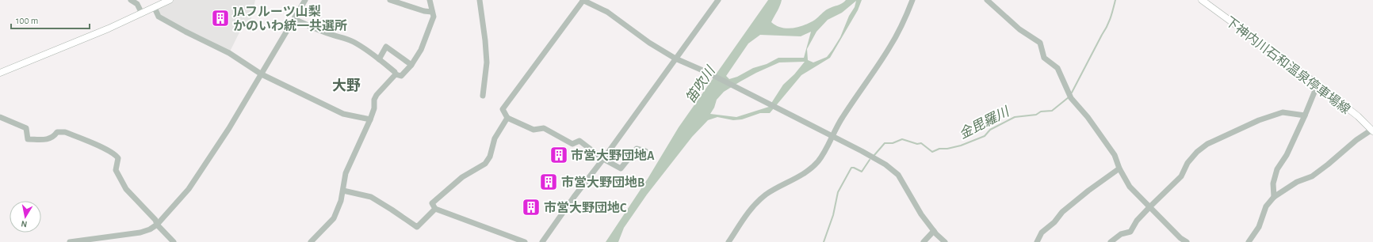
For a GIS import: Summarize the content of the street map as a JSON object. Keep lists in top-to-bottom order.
{
  "streets": {
    "main road": ["下神内川石和温泉停車場線"]
  },
  "districts": ["大野"],
  "water": ["笛吹川", "金毘羅川"],
  "places": {
    "building": [
      "JAフルーツ山梨 かのいわ統一共選所",
      "市営大野団地A",
      "市営大野団地B",
      "市営大野団地C"
    ]
  },
  "scale_bar": "100 m",
  "north": "bottom"
}
